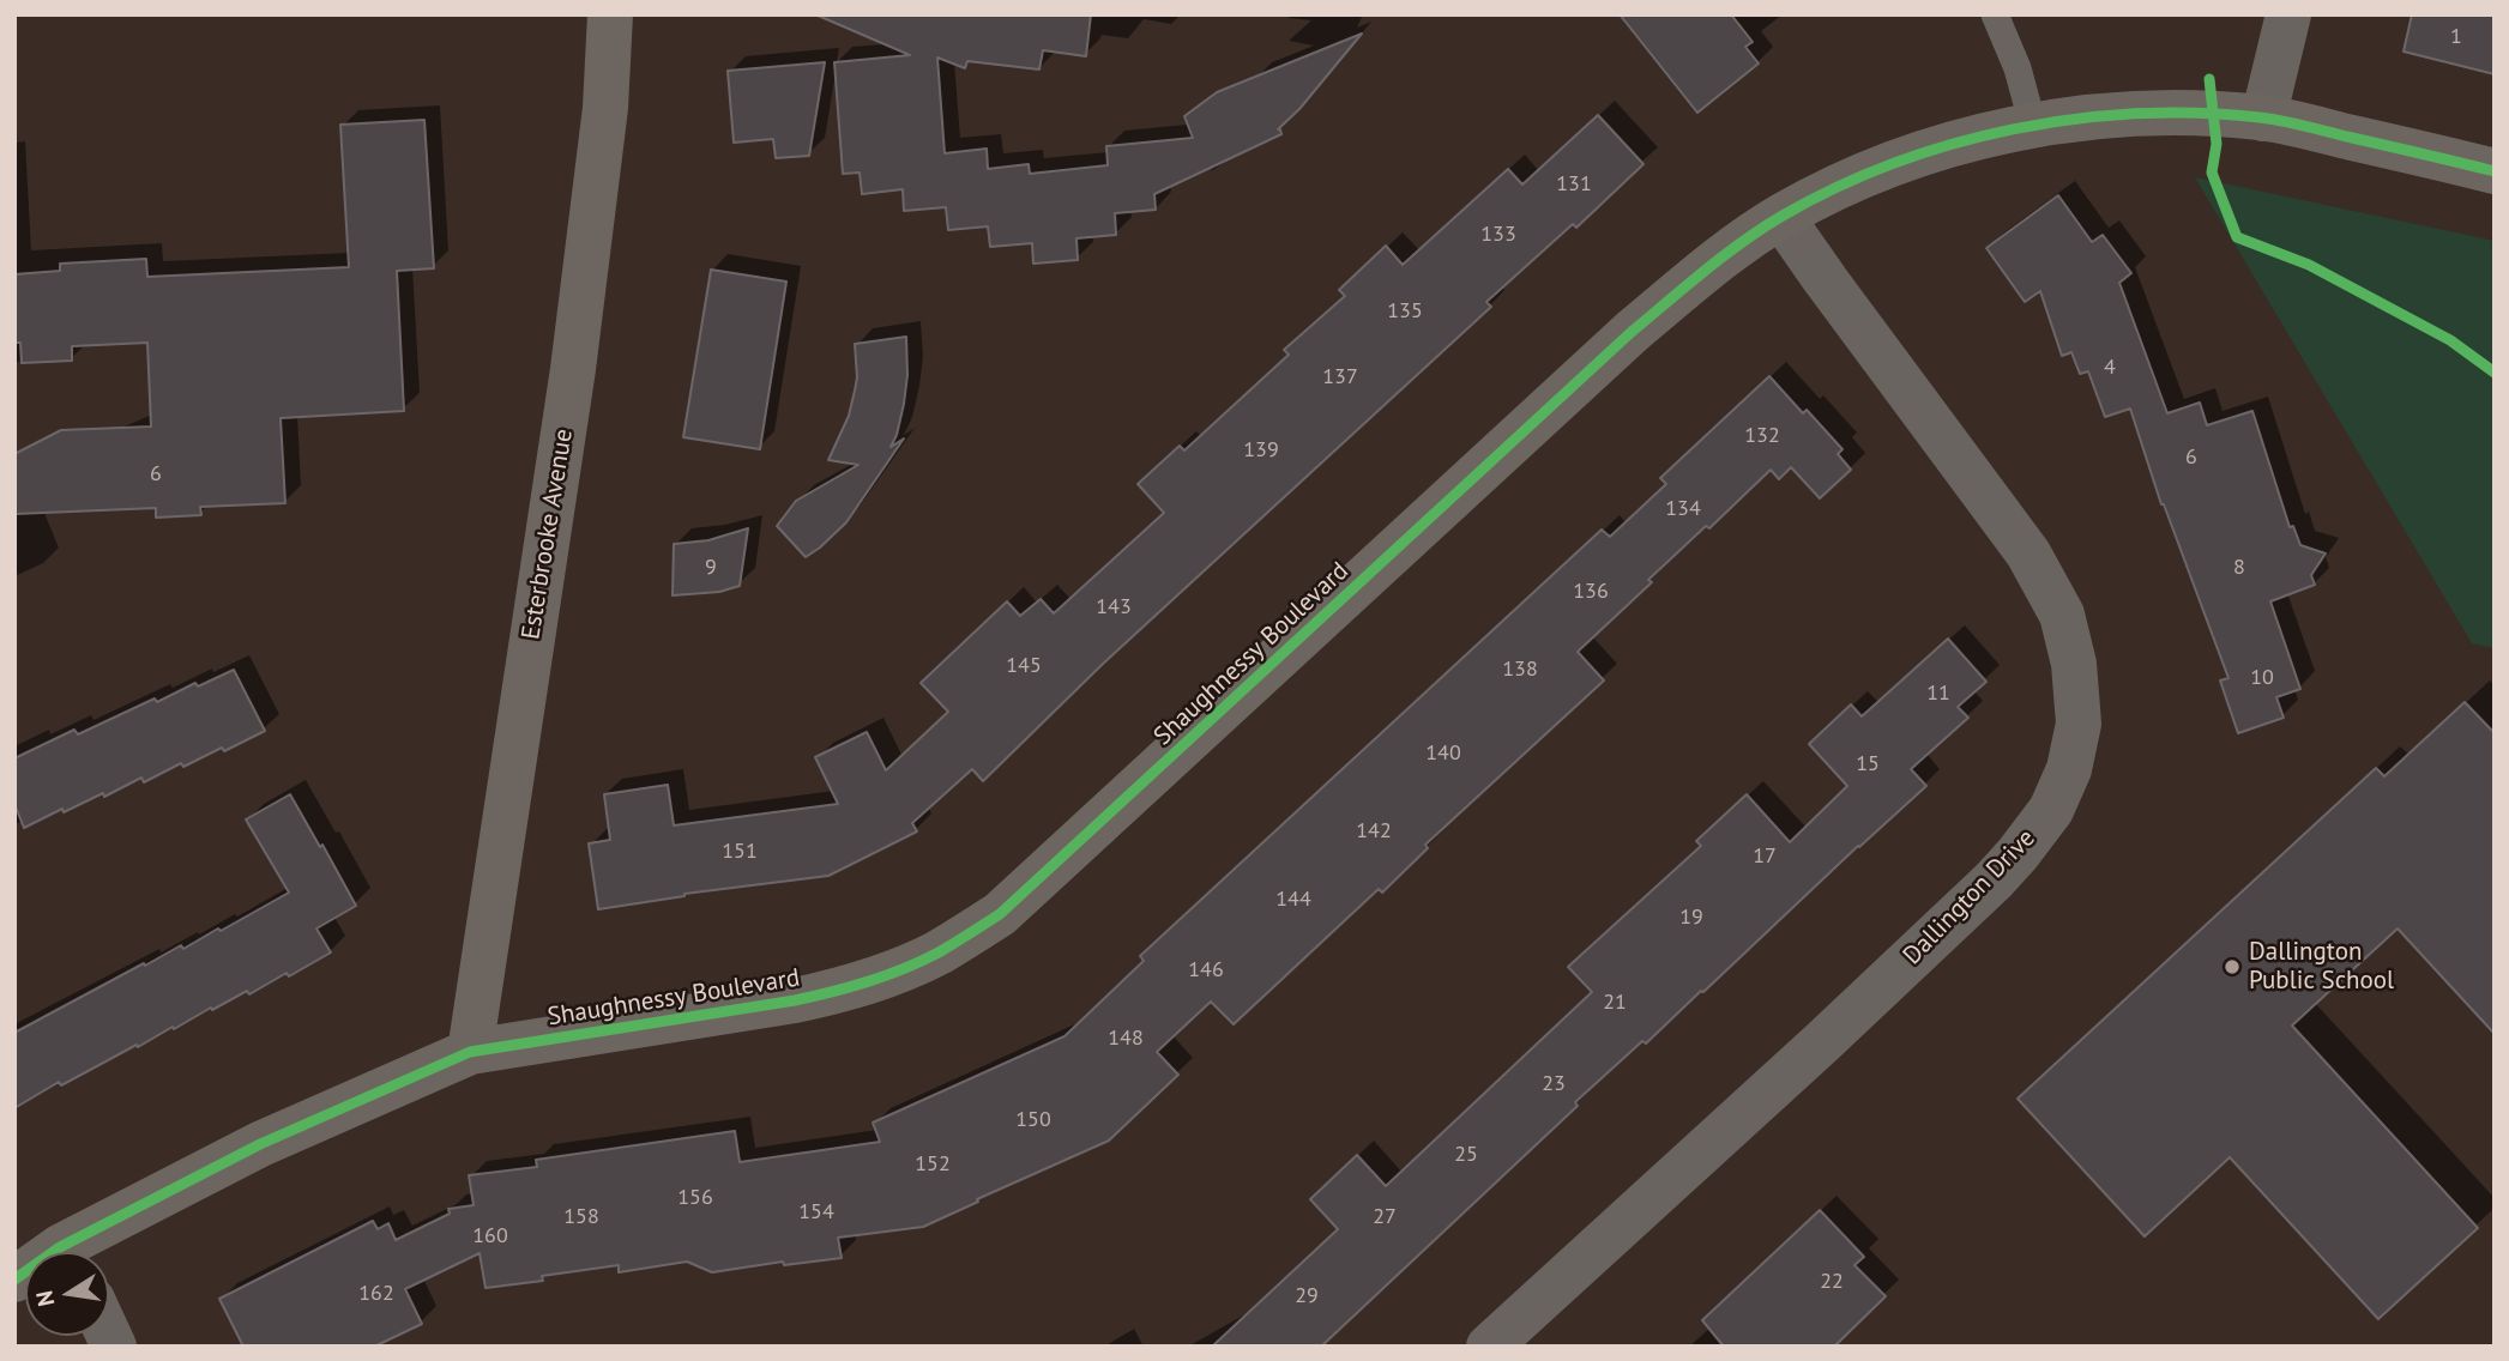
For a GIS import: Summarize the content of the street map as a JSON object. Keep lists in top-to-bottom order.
{
  "streets": {
    "street": ["Esterbrooke Avenue", "Shaughnessy Boulevard", "Dallington Drive"]
  },
  "crossings": [
    ["Esterbrooke Avenue", "Shaughnessy Boulevard"],
    ["Shaughnessy Boulevard", "Dallington Drive"]
  ],
  "places": ["Dallington Public School"],
  "house_numbers": [
    "1",
    "131",
    "133",
    "135",
    "4",
    "137",
    "132",
    "139",
    "6",
    "6",
    "134",
    "9",
    "8",
    "136",
    "143",
    "145",
    "138",
    "10",
    "11",
    "140",
    "15",
    "142",
    "151",
    "17",
    "144",
    "19",
    "146",
    "21",
    "148",
    "23",
    "150",
    "25",
    "152",
    "156",
    "154",
    "158",
    "27",
    "160",
    "22",
    "162",
    "29"
  ],
  "north": "left"
}
